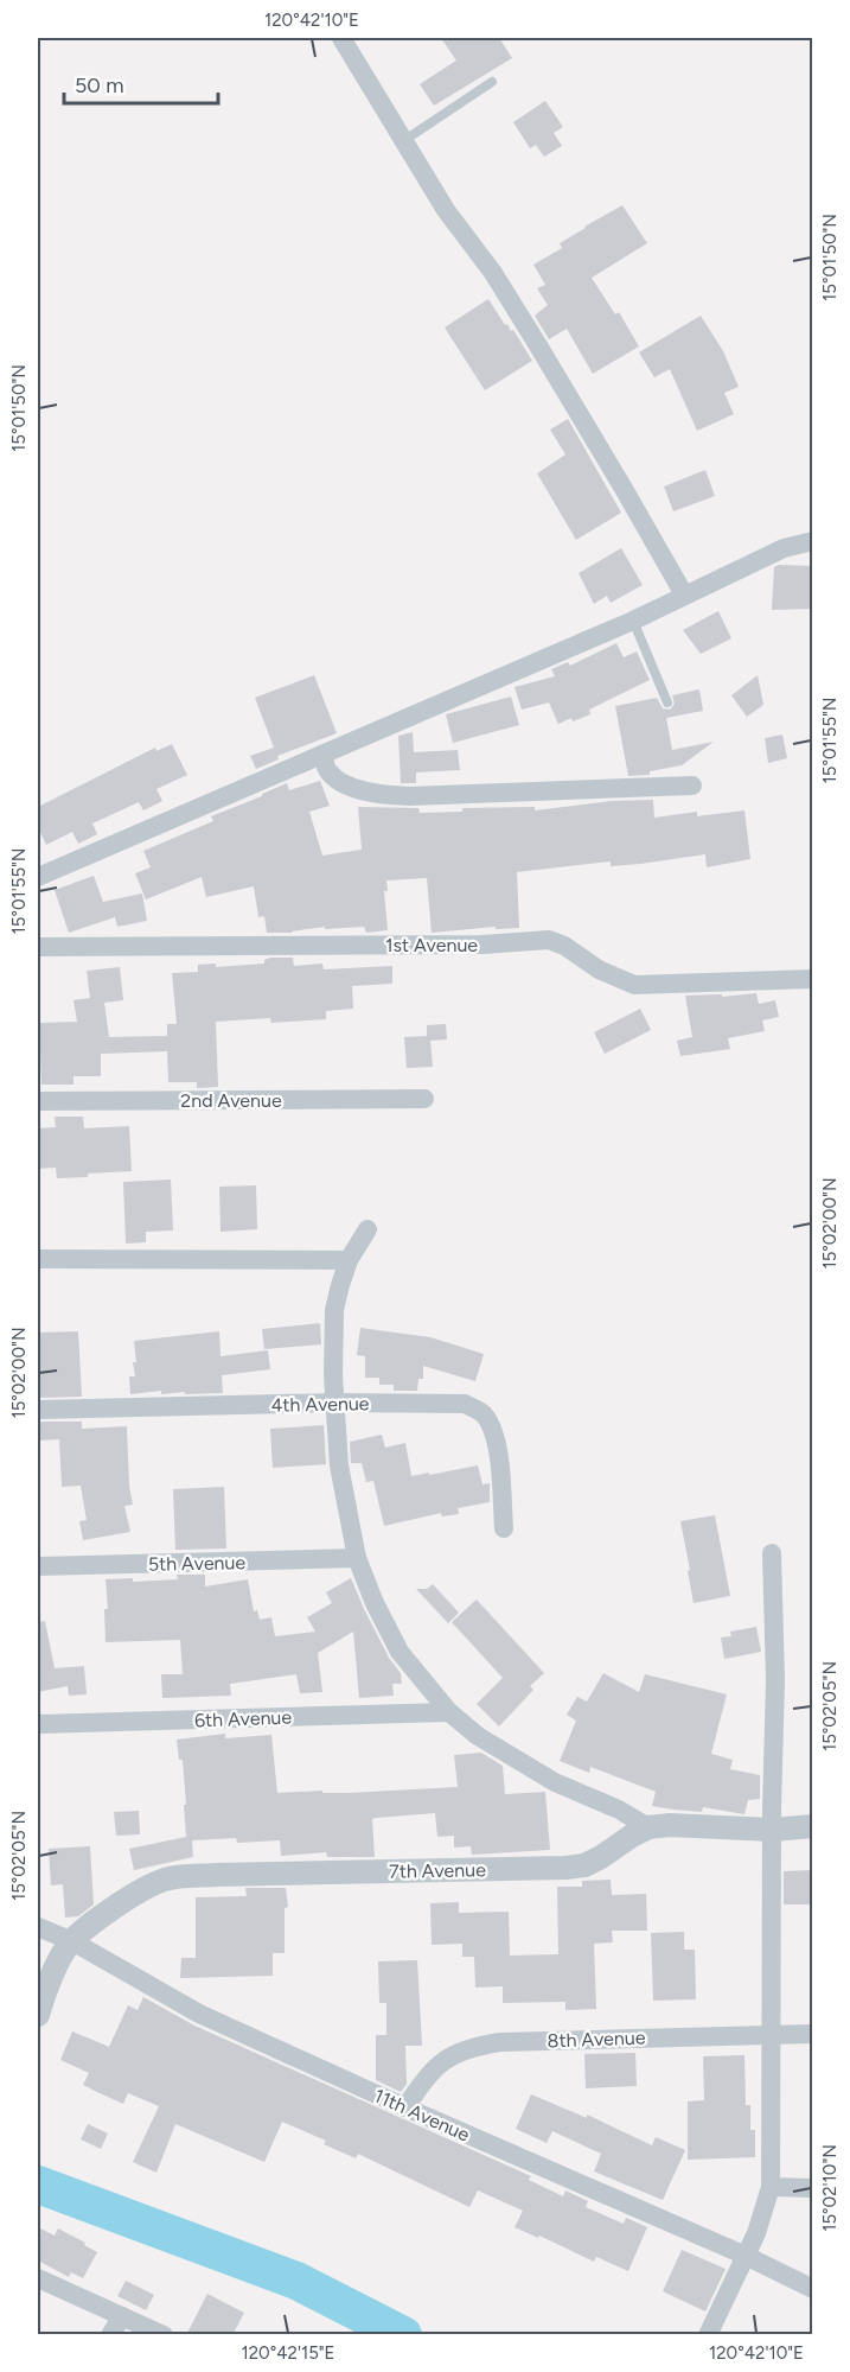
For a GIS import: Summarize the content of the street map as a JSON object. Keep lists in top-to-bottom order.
{
  "streets": {
    "street": [
      "1st Avenue",
      "2nd Avenue",
      "4th Avenue",
      "5th Avenue",
      "6th Avenue",
      "7th Avenue",
      "8th Avenue",
      "11th Avenue"
    ]
  },
  "crossings": [
    ["7th Avenue", "11th Avenue"],
    ["8th Avenue", "11th Avenue"]
  ],
  "scale_bar": "50 m",
  "coordinates": [
    "120°42'10\"E",
    "15°01'50\"N",
    "15°01'55\"N",
    "15°02'00\"N",
    "15°02'05\"N",
    "15°02'10\"N",
    "120°42'15\"E"
  ]
}
